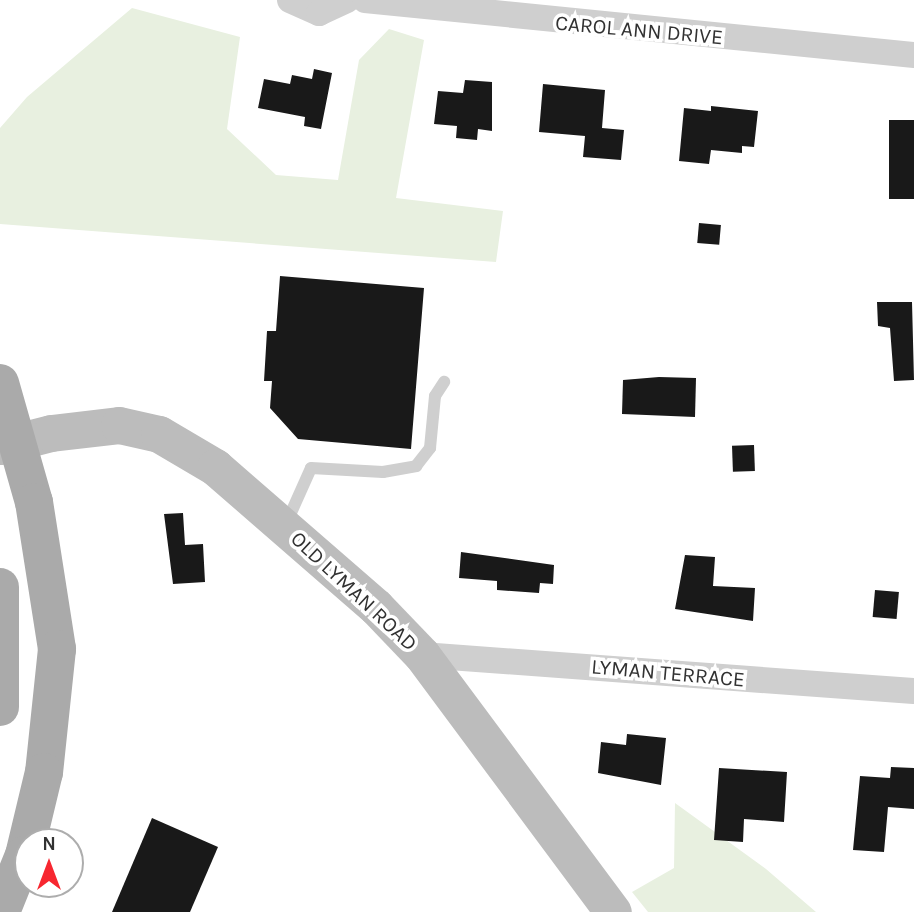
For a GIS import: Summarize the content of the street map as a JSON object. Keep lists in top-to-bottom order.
{
  "streets": {
    "main road": ["OLD LYMAN ROAD"],
    "street": ["CAROL ANN DRIVE", "LYMAN TERRACE"]
  },
  "crossings": [
    ["OLD LYMAN ROAD", "LYMAN TERRACE"]
  ],
  "north": "top"
}
